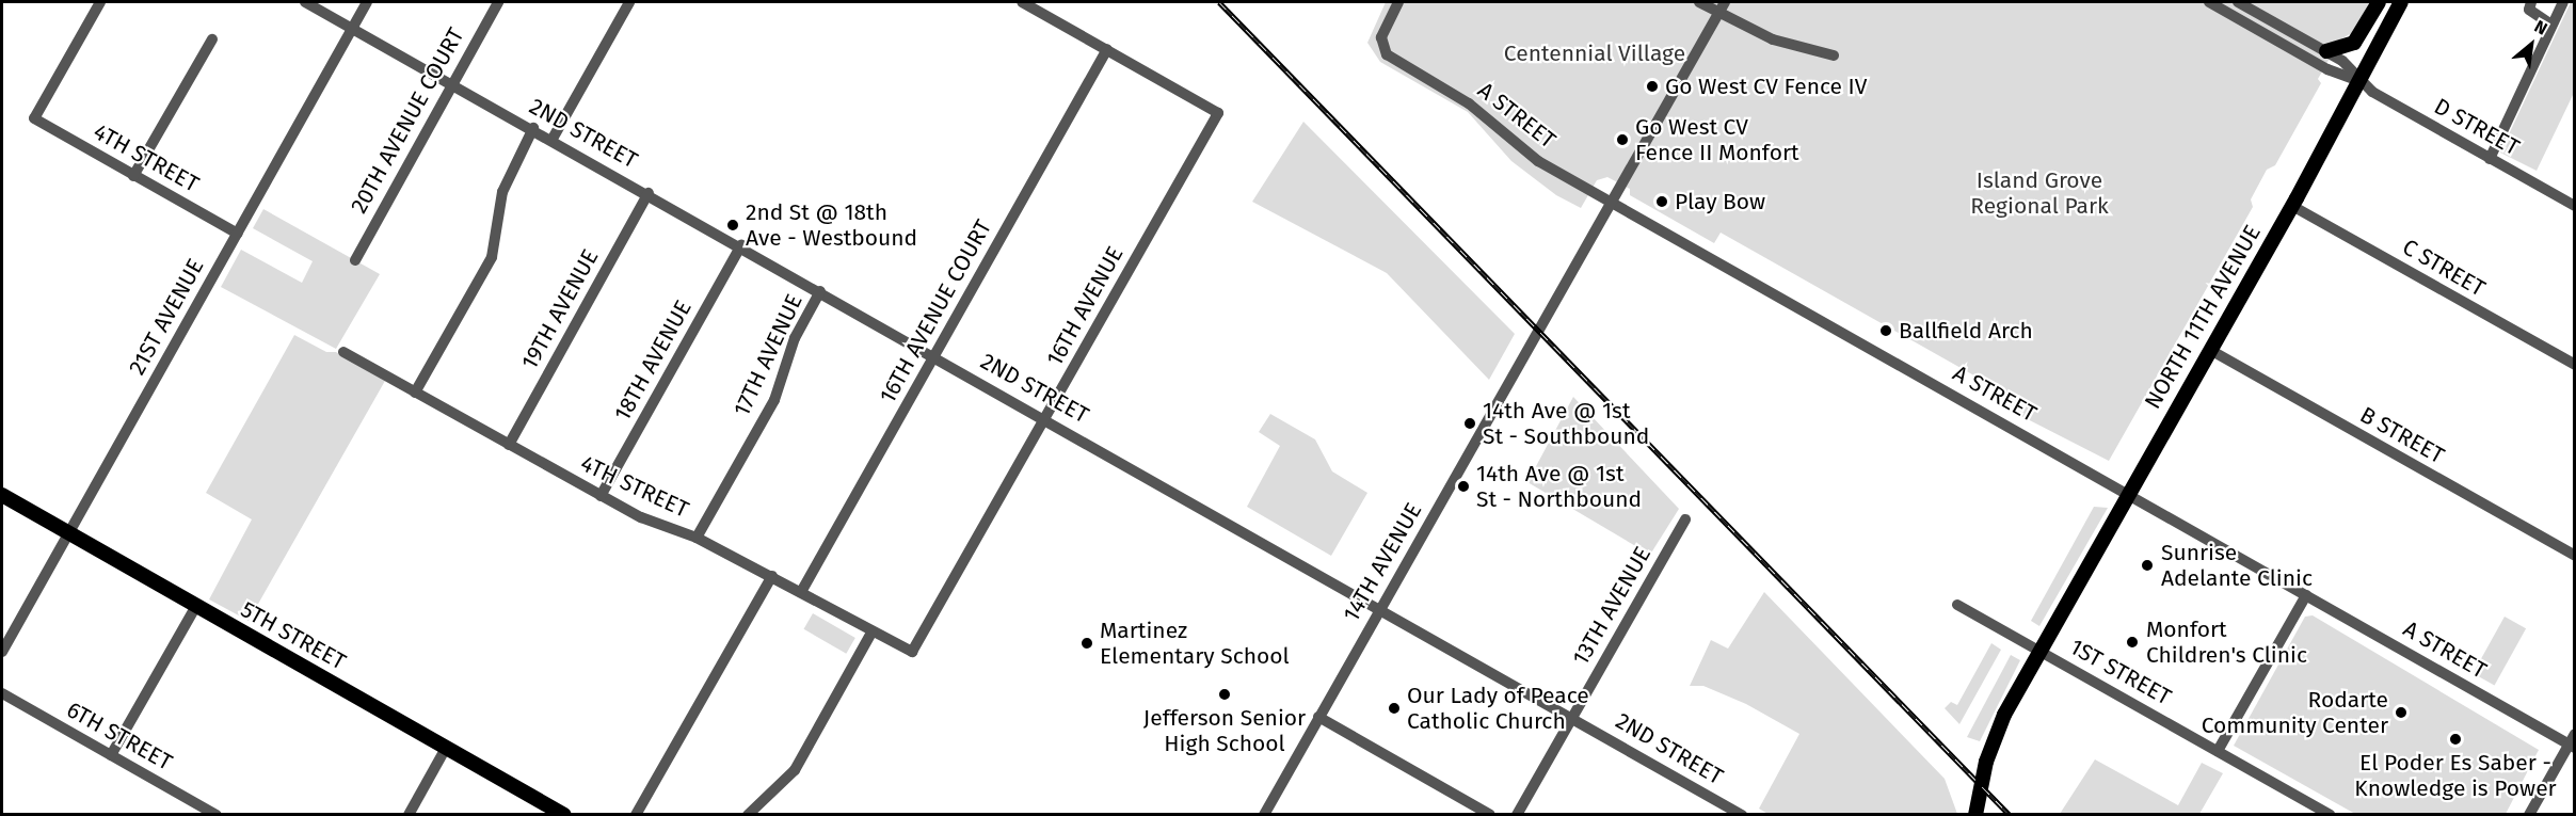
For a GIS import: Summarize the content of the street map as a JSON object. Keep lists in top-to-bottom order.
{
  "streets": {
    "main road": ["NORTH 11TH AVENUE", "5TH STREET"],
    "street": [
      "A STREET",
      "20TH AVENUE COURT",
      "D STREET",
      "2ND STREET",
      "4TH STREET",
      "C STREET",
      "16TH AVENUE",
      "19TH AVENUE",
      "16TH AVENUE COURT",
      "21ST AVENUE",
      "17TH AVENUE",
      "18TH AVENUE",
      "B STREET",
      "14TH AVENUE",
      "13TH AVENUE",
      "1ST STREET",
      "6TH STREET"
    ]
  },
  "crossings": [
    ["A STREET", "NORTH 11TH AVENUE"],
    ["A STREET", "14TH AVENUE"],
    ["20TH AVENUE COURT", "2ND STREET"],
    ["D STREET", "NORTH 11TH AVENUE"],
    ["2ND STREET", "16TH AVENUE"],
    ["2ND STREET", "19TH AVENUE"],
    ["2ND STREET", "16TH AVENUE COURT"],
    ["2ND STREET", "21ST AVENUE"],
    ["2ND STREET", "17TH AVENUE"],
    ["2ND STREET", "18TH AVENUE"],
    ["2ND STREET", "14TH AVENUE"],
    ["2ND STREET", "13TH AVENUE"],
    ["4TH STREET", "16TH AVENUE"],
    ["4TH STREET", "19TH AVENUE"],
    ["4TH STREET", "16TH AVENUE COURT"],
    ["4TH STREET", "21ST AVENUE"],
    ["4TH STREET", "17TH AVENUE"],
    ["4TH STREET", "18TH AVENUE"],
    ["C STREET", "NORTH 11TH AVENUE"],
    ["16TH AVENUE", "16TH AVENUE COURT"],
    ["21ST AVENUE", "5TH STREET"],
    ["NORTH 11TH AVENUE", "B STREET"],
    ["NORTH 11TH AVENUE", "1ST STREET"]
  ],
  "parks": ["Centennial Village", "Island Grove Regional Park"],
  "places": [
    "Go West CV Fence IV",
    "Go West CV Fence II Monfort",
    "Play Bow",
    "2nd St @ 18th Ave - Westbound",
    "Ballfield Arch",
    "14th Ave @ 1st St - Southbound",
    "14th Ave @ 1st St - Northbound",
    "Sunrise Adelante Clinic",
    "Monfort Children's Clinic",
    "Martinez Elementary School",
    "Jefferson Senior High School",
    "Our Lady of Peace Catholic Church",
    "Rodarte Community Center",
    "El Poder Es Saber - Knowledge is Power"
  ],
  "north": "top right"
}
